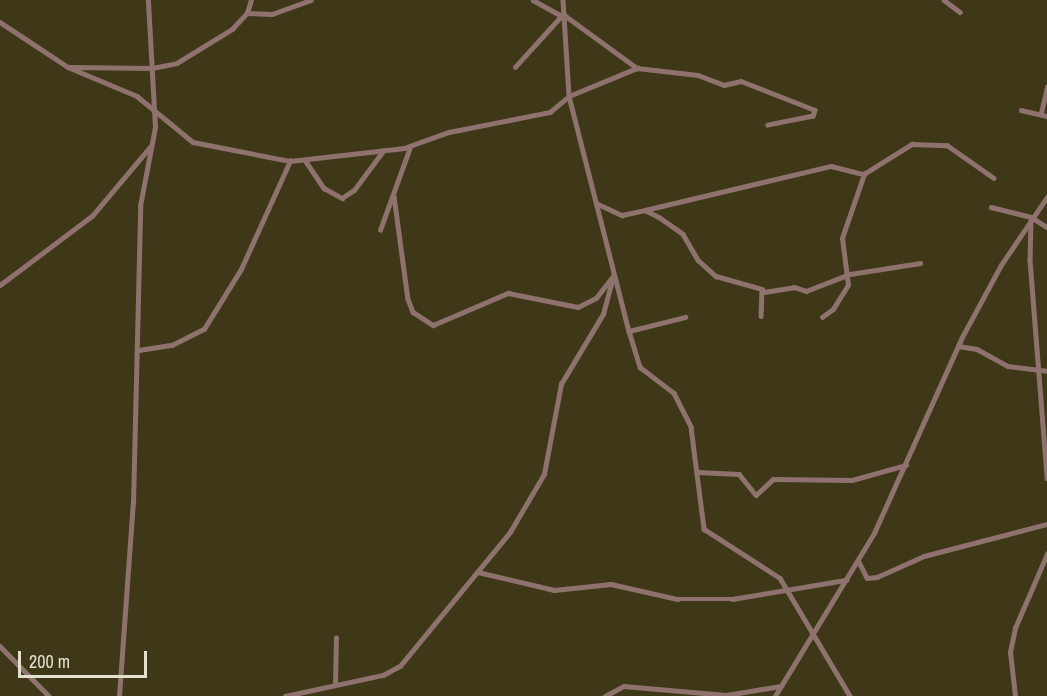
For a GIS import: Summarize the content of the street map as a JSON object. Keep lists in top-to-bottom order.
{
  "scale_bar": "200 m"
}
